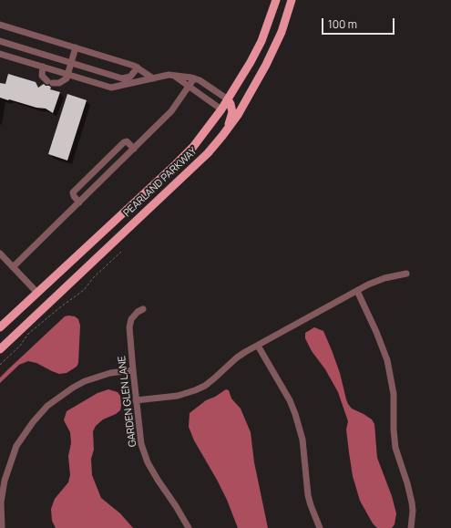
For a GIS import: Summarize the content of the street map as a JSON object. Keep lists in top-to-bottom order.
{
  "streets": {
    "main road": ["PEARLAND PARKWAY"],
    "street": ["GARDEN GLEN LANE"]
  },
  "scale_bar": "100 m"
}
